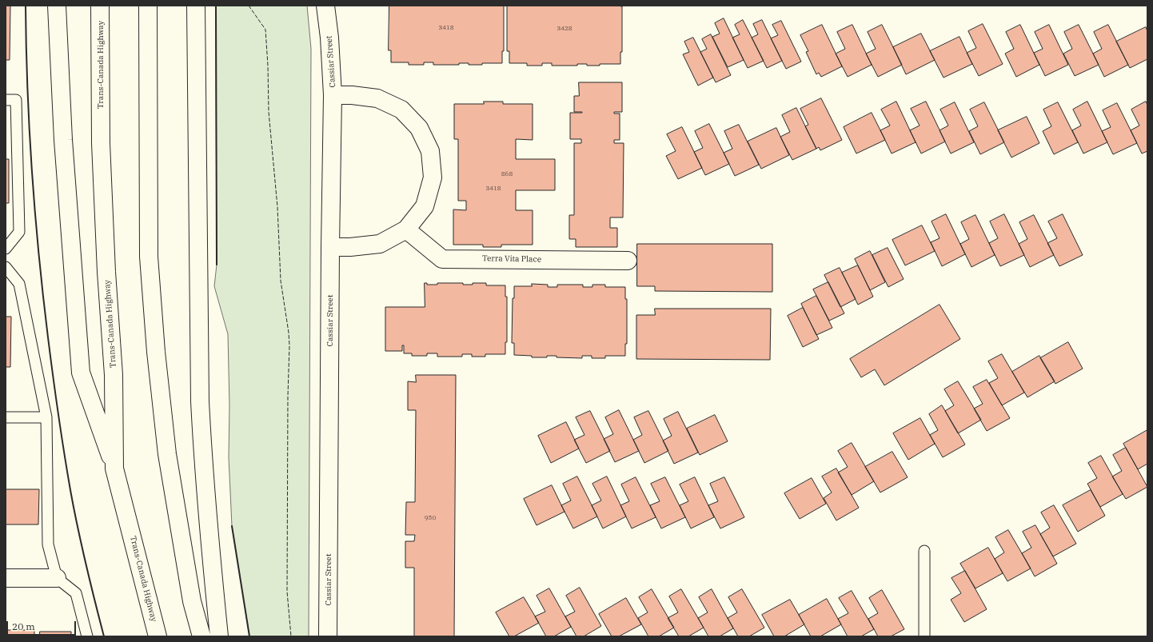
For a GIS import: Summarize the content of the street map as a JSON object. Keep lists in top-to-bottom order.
{
  "streets": {
    "main road": ["Cassiar Street", "Trans-Canada Highway", "Terra Vita Place"]
  },
  "house_numbers": [
    "3418",
    "3428",
    "868",
    "3418",
    "950"
  ],
  "scale_bar": "20 m"
}
